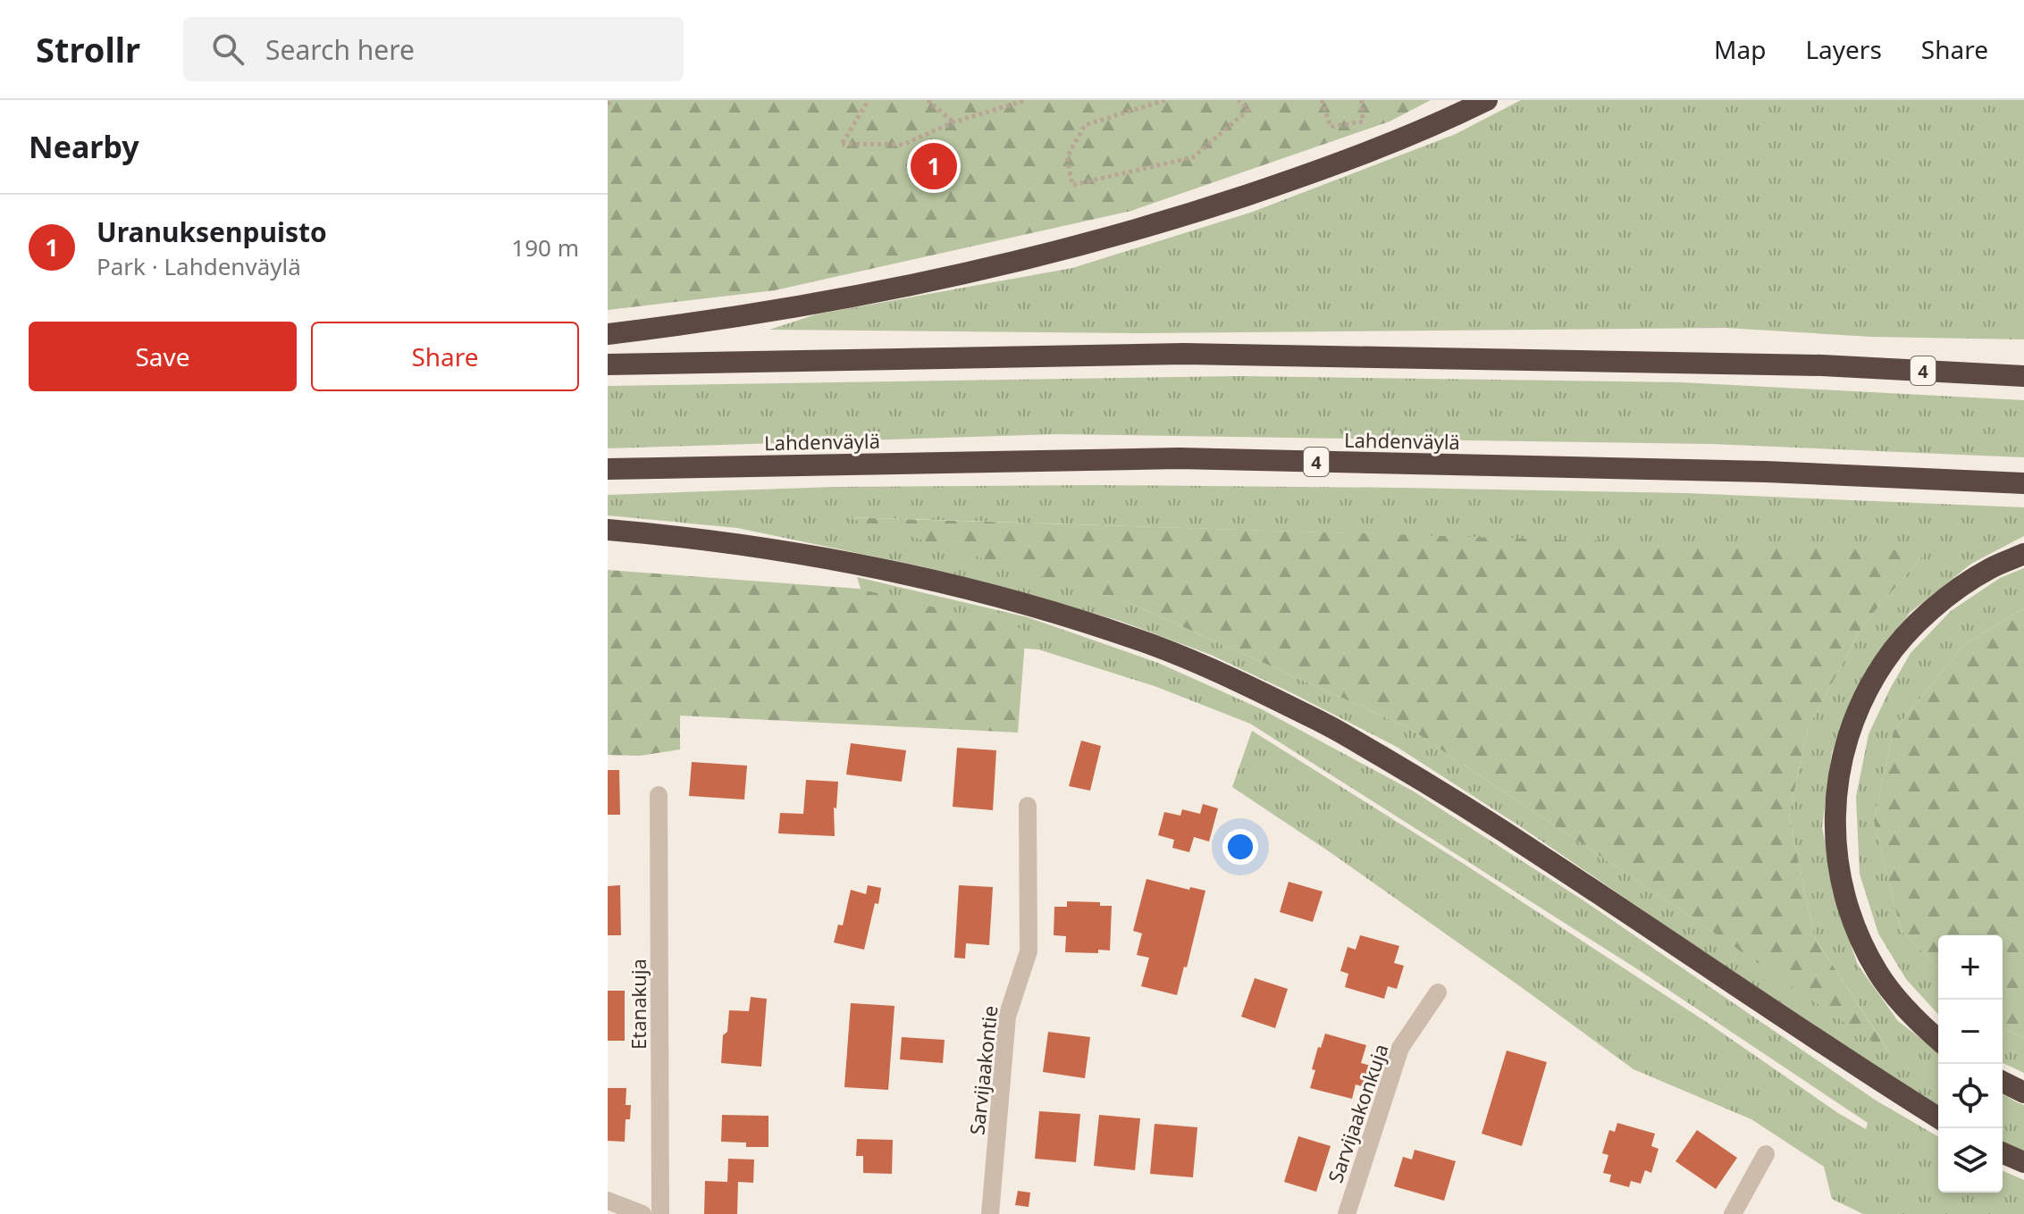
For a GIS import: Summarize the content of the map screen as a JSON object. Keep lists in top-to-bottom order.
{
  "streets": {
    "highway": ["4", "Lahdenväylä"],
    "street": ["Etanakuja", "Sarvijaakontie", "Sarvijaakonkuja"]
  },
  "page": {
    "header": "Strollr",
    "search": "Search here",
    "nav": ["Map", "Layers", "Share"],
    "heading": "Nearby",
    "pins": "1",
    "list": [
      {
        "mark": "1",
        "name": "Uranuksenpuisto",
        "note": "Park · Lahdenväylä",
        "value": "190 m"
      }
    ],
    "buttons": ["Save", "Share"],
    "map_buttons": ["+", "−"]
  }
}
